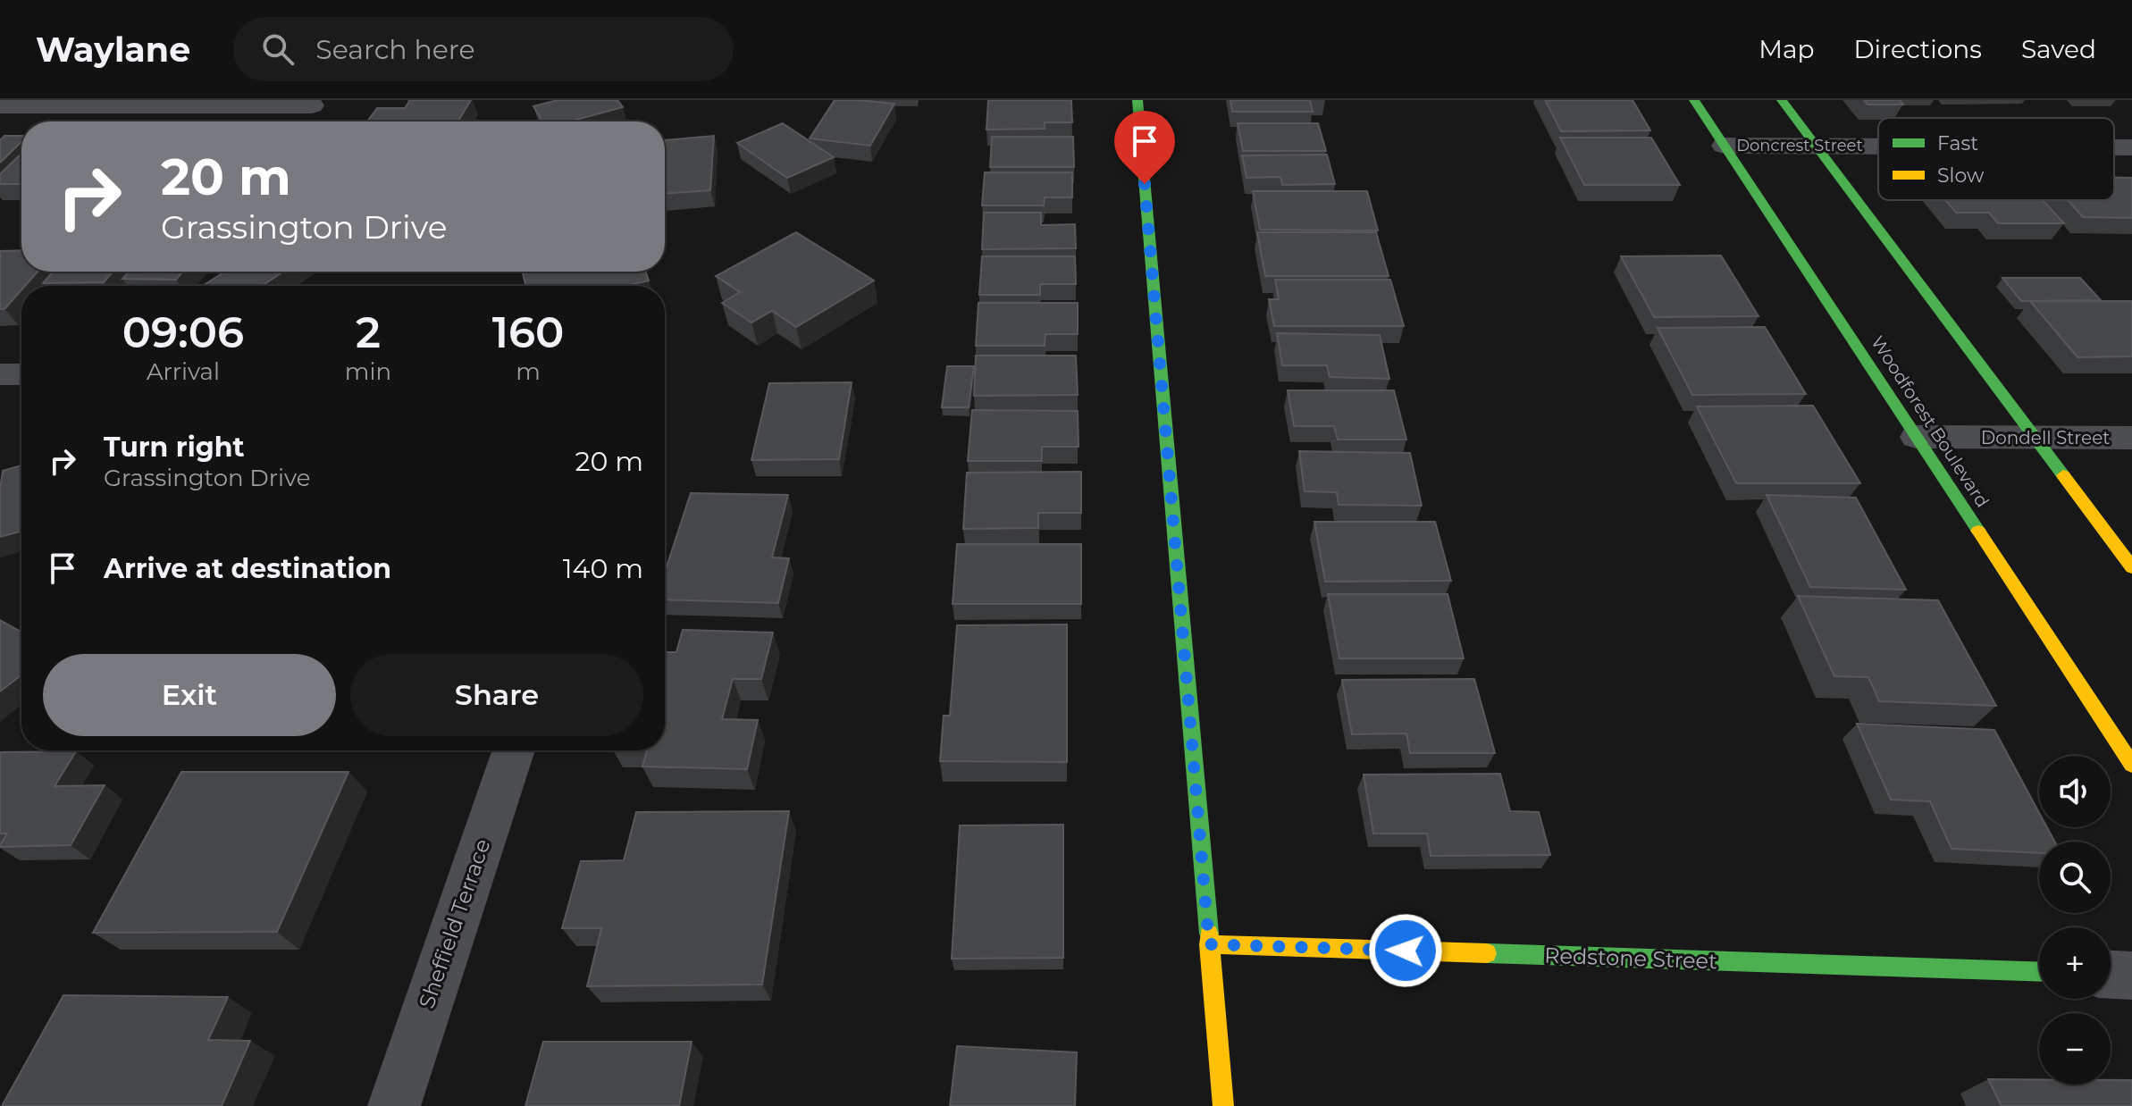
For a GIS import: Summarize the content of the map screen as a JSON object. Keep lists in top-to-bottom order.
{
  "streets": {
    "main road": ["Woodforest Boulevard", "Redstone Street"],
    "street": ["Doncrest Street", "Dondell Street", "Sheffield Terrace"]
  },
  "crossings": [
    ["Doncrest Street", "Woodforest Boulevard"],
    ["Woodforest Boulevard", "Dondell Street"]
  ],
  "legend": ["Fast", "Slow"],
  "page": {
    "header": "Waylane",
    "search": "Search here",
    "nav": ["Map", "Directions", "Saved"],
    "turn": ["20 m", "Grassington Drive"],
    "eta": [
      "09:06",
      "Arrival",
      "2",
      "min",
      "160",
      "m"
    ],
    "list": [
      {
        "name": "Turn right",
        "note": "Grassington Drive",
        "value": "20 m"
      },
      {
        "name": "Arrive at destination",
        "value": "140 m"
      }
    ],
    "buttons": ["Exit", "Share"],
    "map_buttons": ["+", "−"]
  }
}
